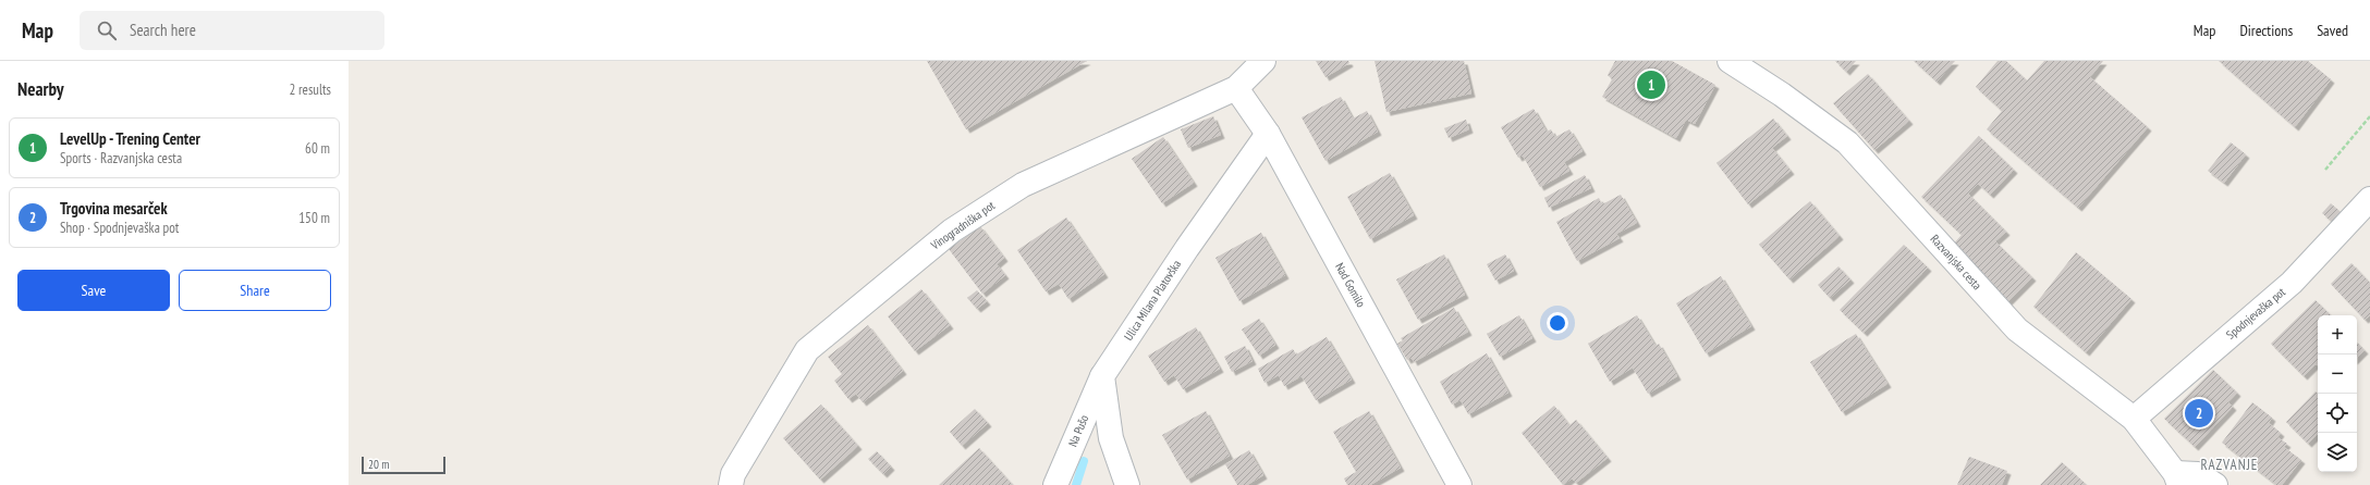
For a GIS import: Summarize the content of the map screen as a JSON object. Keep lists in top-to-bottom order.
{
  "streets": {
    "street": [
      "Vinogradniška pot",
      "Razvanjska cesta",
      "Nad Gomilo",
      "Ulica Milana Platovška",
      "Spodnjevaška pot",
      "Na Pušo"
    ]
  },
  "crossings": [
    ["Vinogradniška pot", "Nad Gomilo"],
    ["Razvanjska cesta", "Spodnjevaška pot"],
    ["Nad Gomilo", "Ulica Milana Platovška"],
    ["Ulica Milana Platovška", "Na Pušo"]
  ],
  "districts": ["RAZVANJE"],
  "scale_bar": "20 m",
  "page": {
    "header": "Map",
    "search": "Search here",
    "nav": ["Map", "Directions", "Saved"],
    "heading": ["Nearby", "2 results"],
    "pins": ["1", "2"],
    "list": [
      {
        "mark": "1",
        "name": "LevelUp - Trening Center",
        "note": "Sports · Razvanjska cesta",
        "value": "60 m"
      },
      {
        "mark": "2",
        "name": "Trgovina mesarček",
        "note": "Shop · Spodnjevaška pot",
        "value": "150 m"
      }
    ],
    "buttons": ["Save", "Share"],
    "map_buttons": ["+", "−"],
    "scale": "20 m"
  }
}
